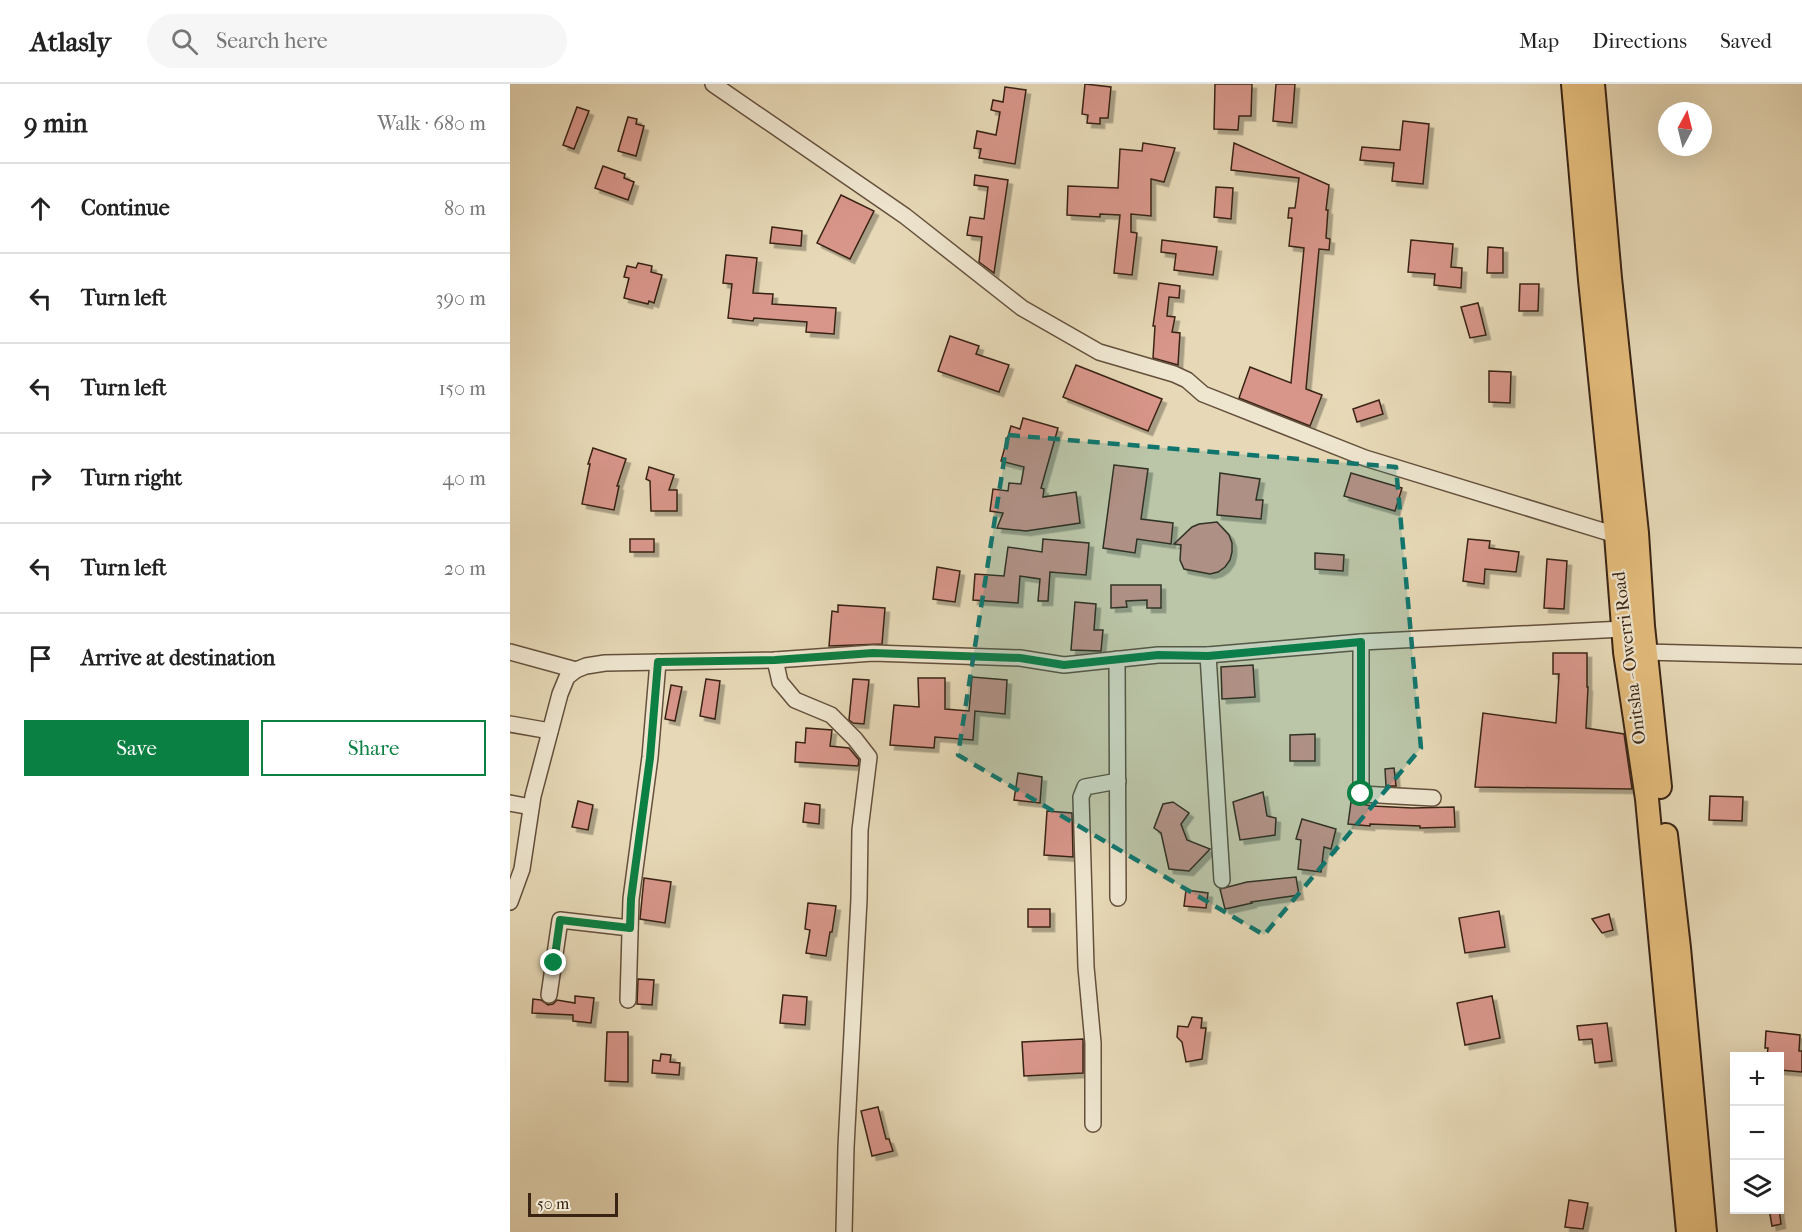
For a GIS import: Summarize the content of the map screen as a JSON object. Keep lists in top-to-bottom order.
{
  "streets": {
    "highway": ["Onitsha - Owerri Road"]
  },
  "scale_bar": "50 m",
  "north": "top",
  "page": {
    "header": "Atlasly",
    "search": "Search here",
    "nav": ["Map", "Directions", "Saved"],
    "heading": ["9 min", "Walk · 680 m"],
    "list": [
      ["Continue", "80 m"],
      ["Turn left", "390 m"],
      ["Turn left", "150 m"],
      ["Turn right", "40 m"],
      ["Turn left", "20 m"],
      "Arrive at destination"
    ],
    "buttons": ["Save", "Share"],
    "map_buttons": ["+", "−"],
    "scale": "50 m"
  }
}
